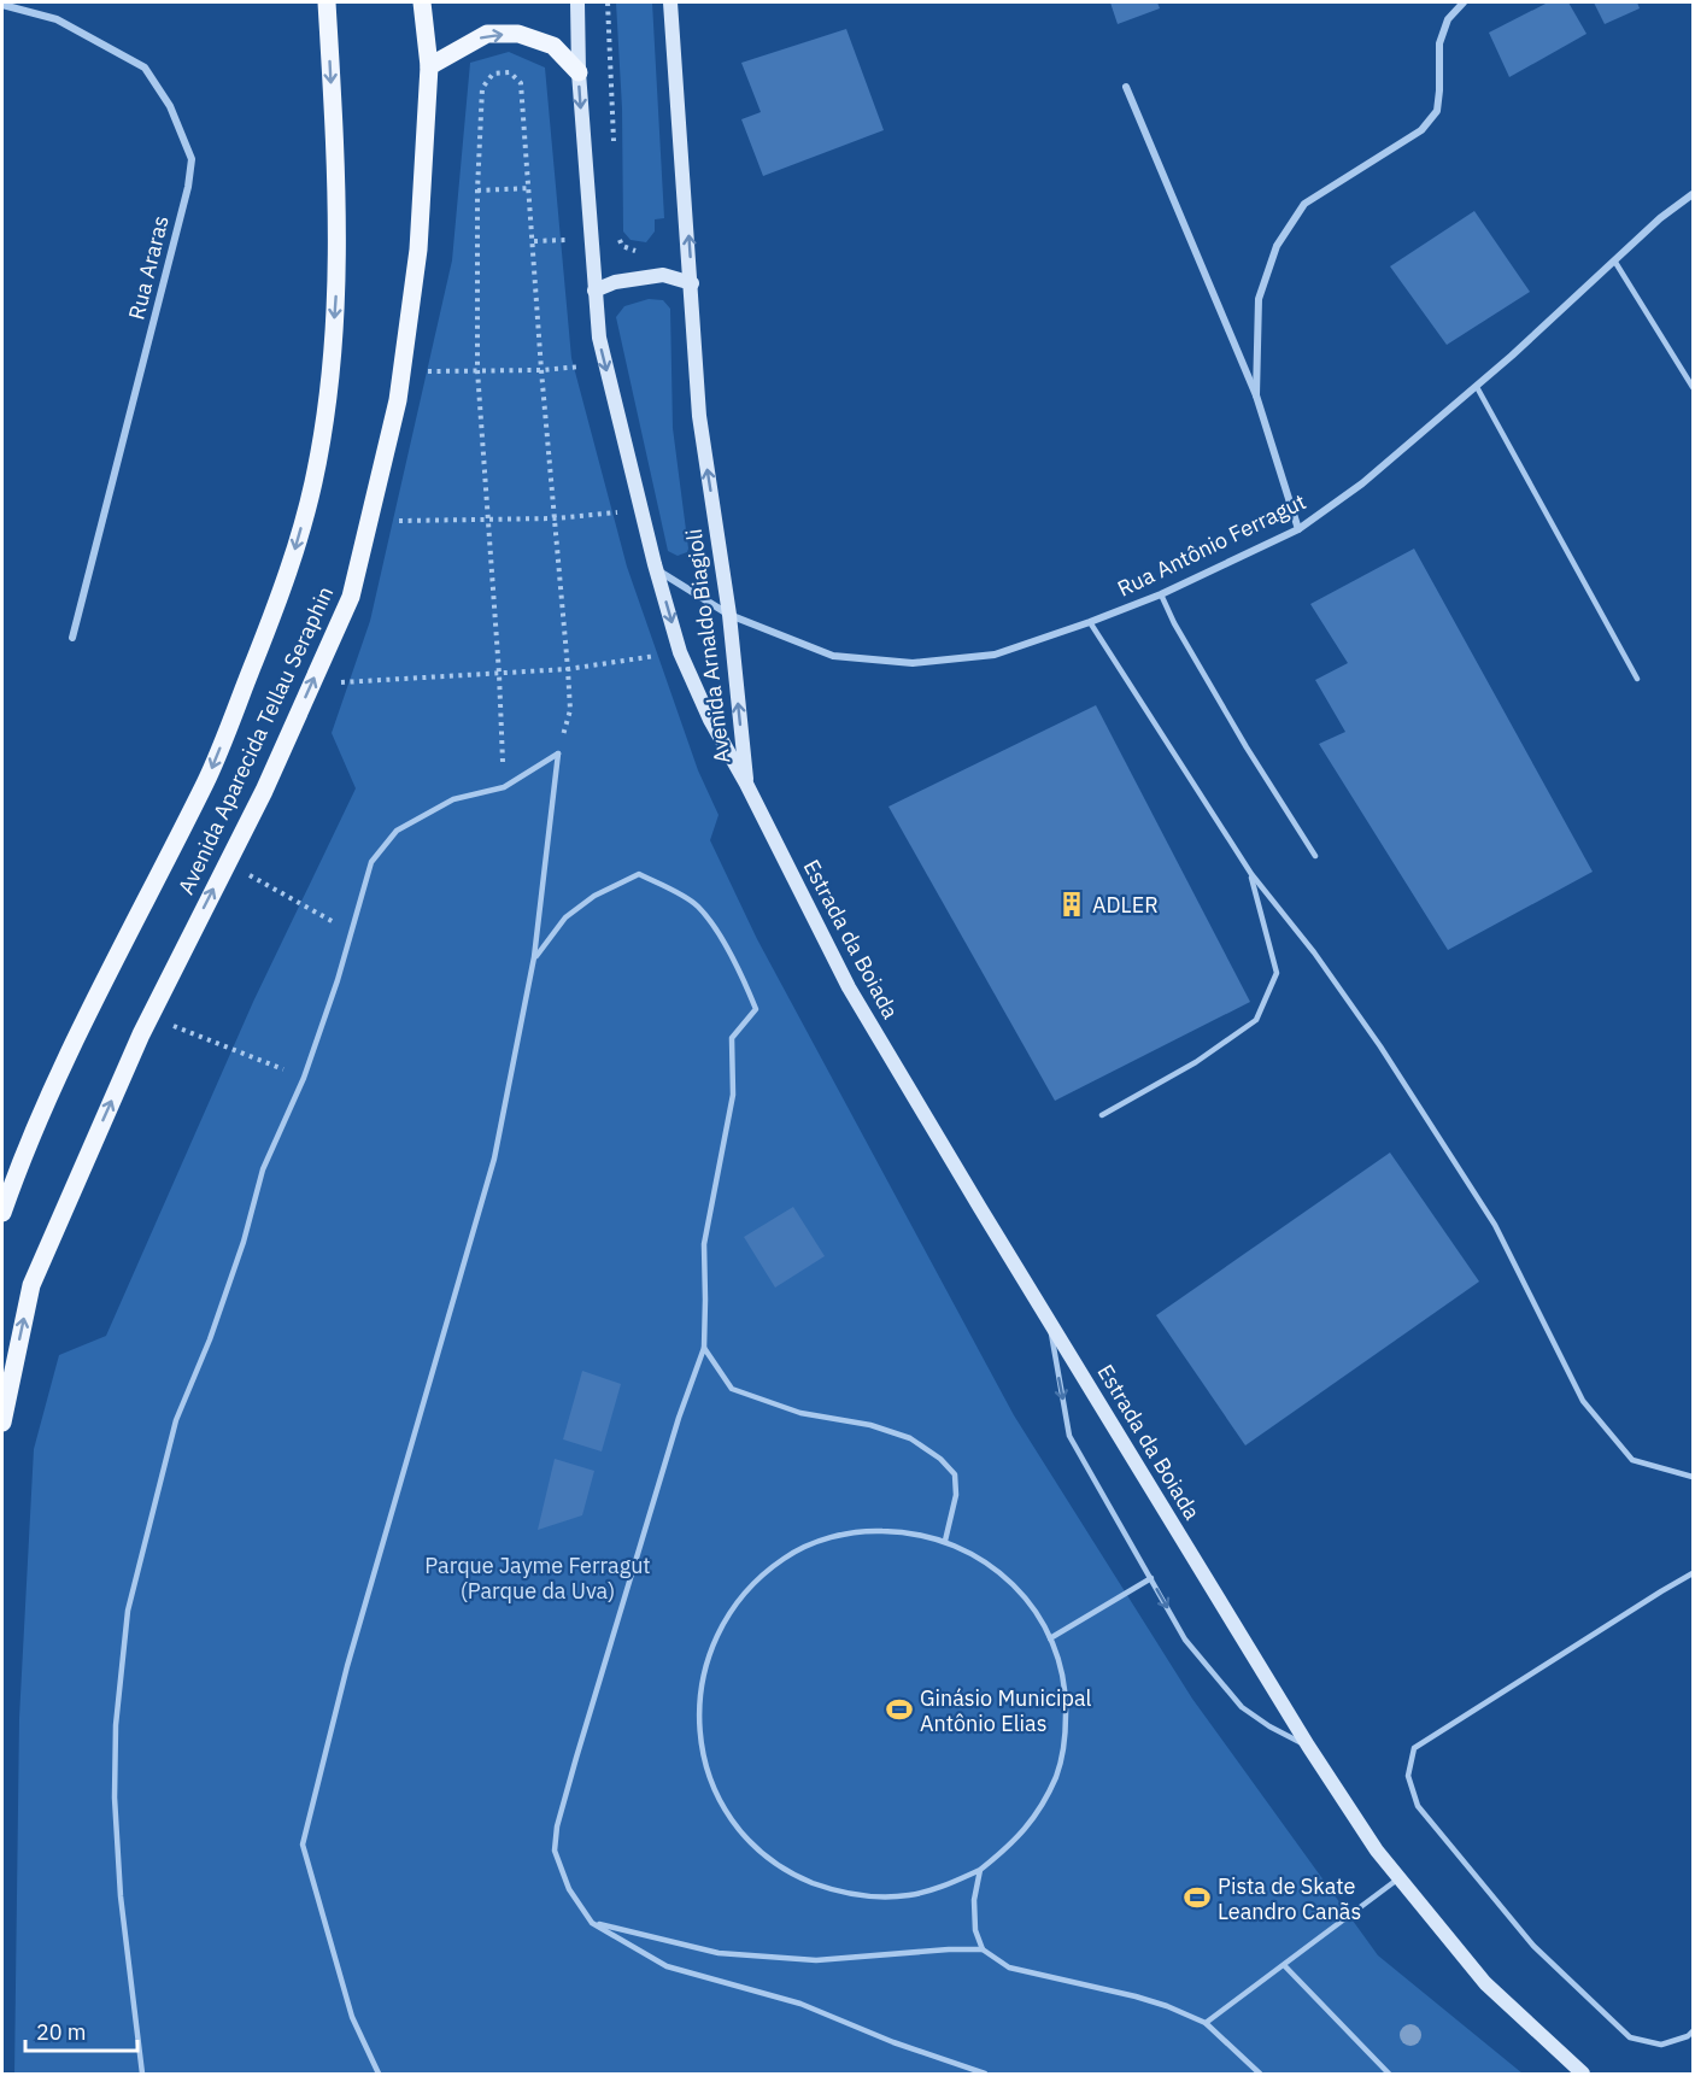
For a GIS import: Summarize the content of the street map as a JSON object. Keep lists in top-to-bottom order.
{
  "streets": {
    "main road": ["Avenida Arnaldo Biagioli", "Avenida Aparecida Tellau Seraphin", "Estrada da Boiada"],
    "street": ["Rua Araras", "Rua Antônio Ferragut"]
  },
  "crossings": [
    ["Rua Antônio Ferragut", "Avenida Arnaldo Biagioli"],
    ["Avenida Arnaldo Biagioli", "Estrada da Boiada"]
  ],
  "parks": ["Parque Jayme Ferragut (Parque da Uva)"],
  "places": {
    "building": ["ADLER"],
    "sports": ["Ginásio Municipal Antônio Elias", "Pista de Skate Leandro Canãs"]
  },
  "scale_bar": "20 m"
}
